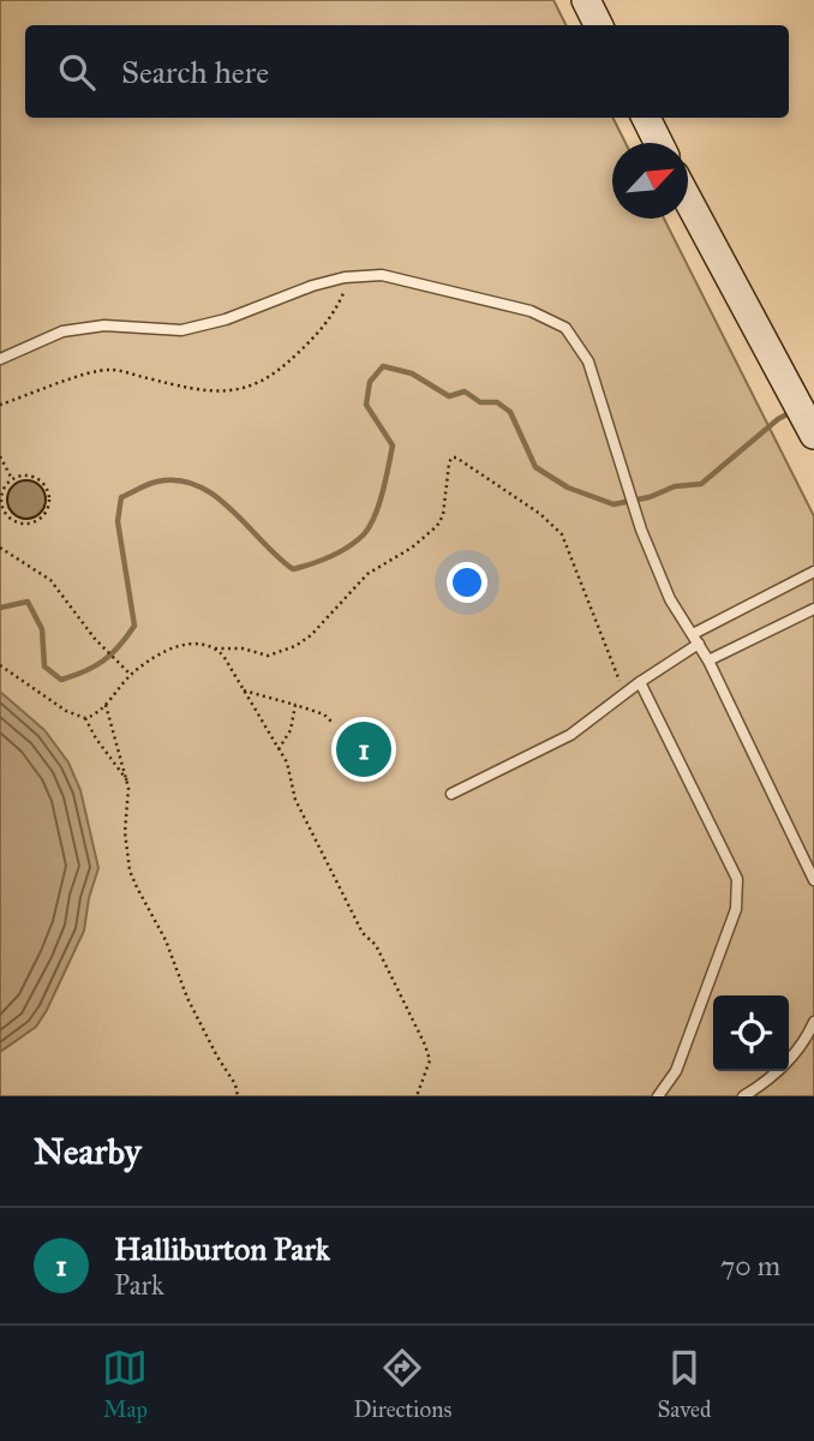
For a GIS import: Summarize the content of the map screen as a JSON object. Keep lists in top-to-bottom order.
{
  "north": "top right",
  "page": {
    "search": "Search here",
    "pins": "1",
    "heading": "Nearby",
    "list": [
      {
        "mark": "1",
        "name": "Halliburton Park",
        "note": "Park",
        "value": "70 m"
      }
    ],
    "nav": ["Map", "Directions", "Saved"]
  }
}
